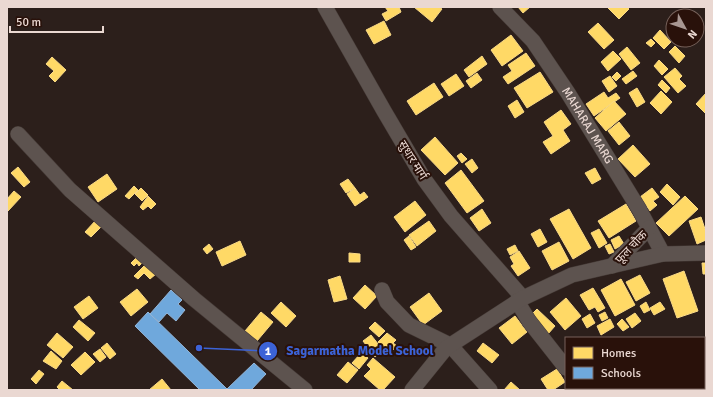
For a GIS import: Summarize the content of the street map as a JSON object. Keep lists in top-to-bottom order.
{
  "streets": {
    "street": ["MAHARAJ MARG", "सुधार मार्ग", "फूल चौक"]
  },
  "crossings": [
    ["MAHARAJ MARG", "फूल चौक"]
  ],
  "places": ["Sagarmatha Model School"],
  "legend": ["Homes", "Schools"],
  "scale_bar": "50 m",
  "north": "bottom right"
}
